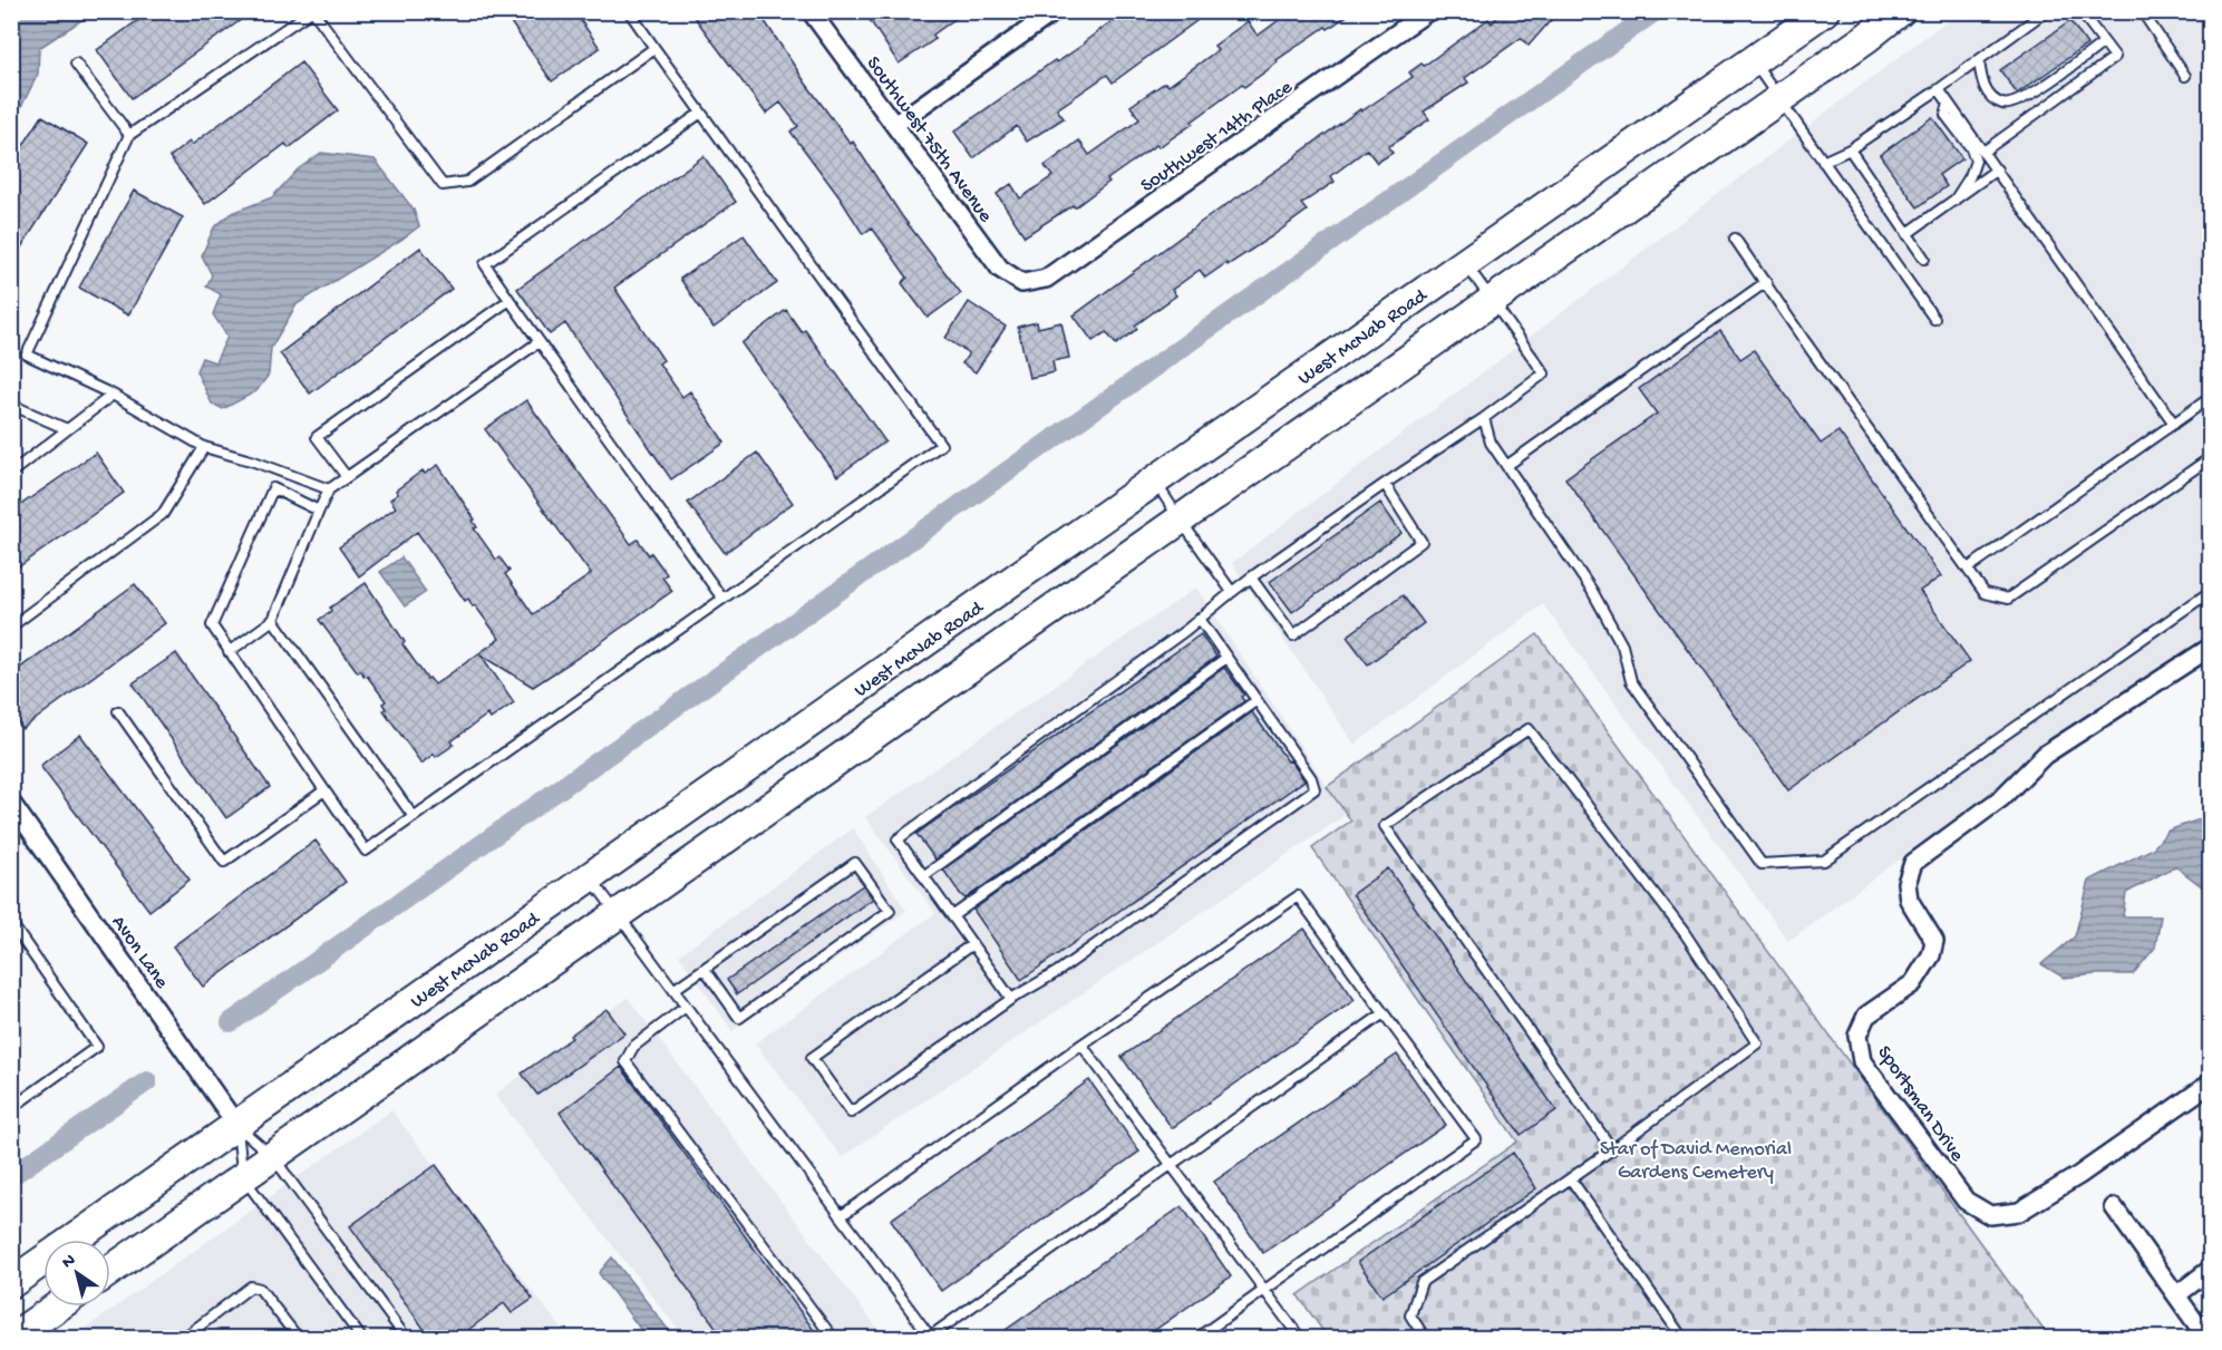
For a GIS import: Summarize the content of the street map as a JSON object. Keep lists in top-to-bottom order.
{
  "streets": {
    "main road": ["West McNab Road"],
    "street": [
      "Southwest 14th Place",
      "Southwest 75th Avenue",
      "Avon Lane",
      "Sportsman Drive"
    ]
  },
  "crossings": [
    ["Southwest 14th Place", "Southwest 75th Avenue"],
    ["West McNab Road", "Avon Lane"]
  ],
  "parks": ["Star of David Memorial Gardens Cemetery"],
  "north": "top left"
}
